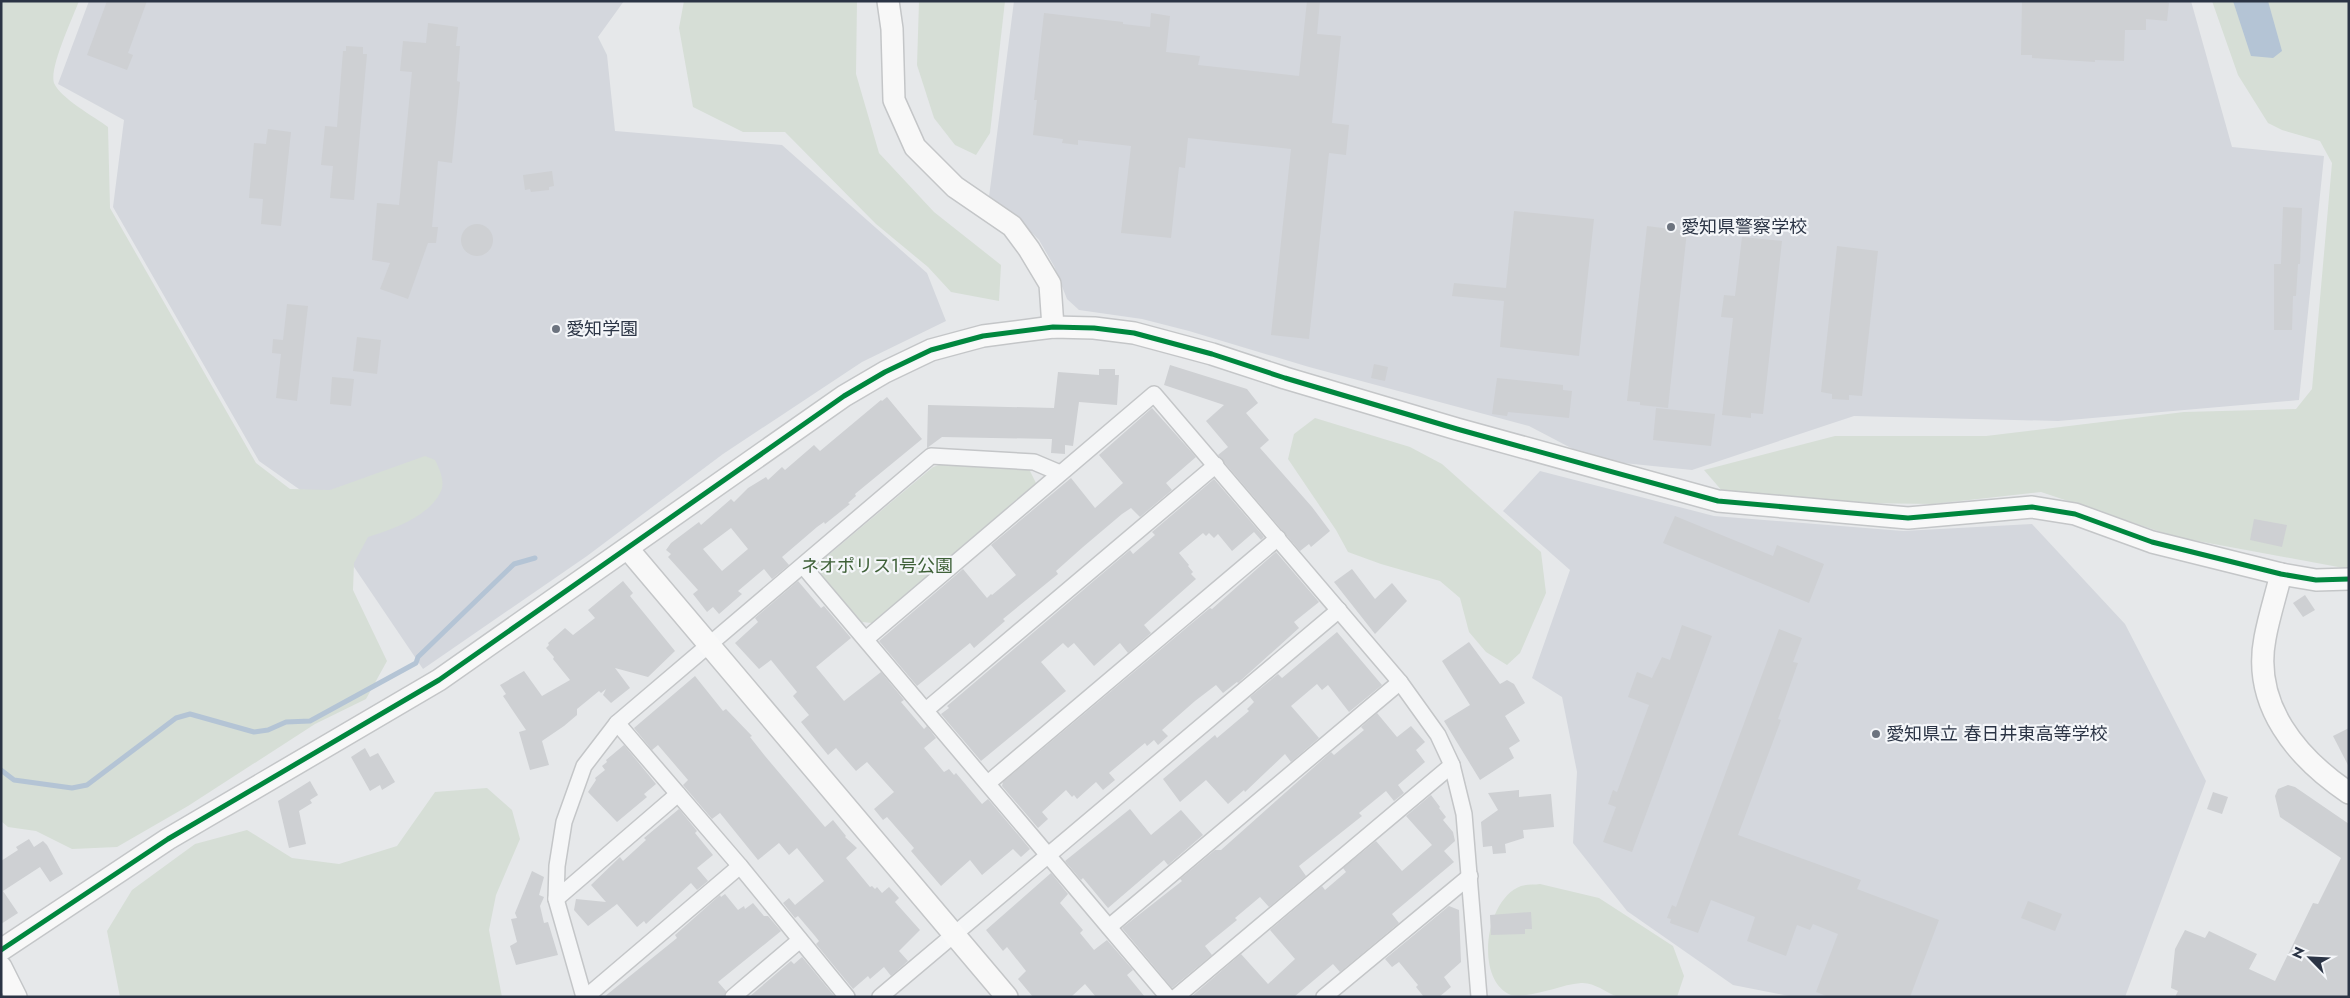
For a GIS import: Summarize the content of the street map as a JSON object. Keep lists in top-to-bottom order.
{
  "parks": ["ネオポリス1号公園"],
  "places": ["愛知県警察学校", "愛知学園", "愛知県立 春日井東高等学校"],
  "north": "top left"
}
